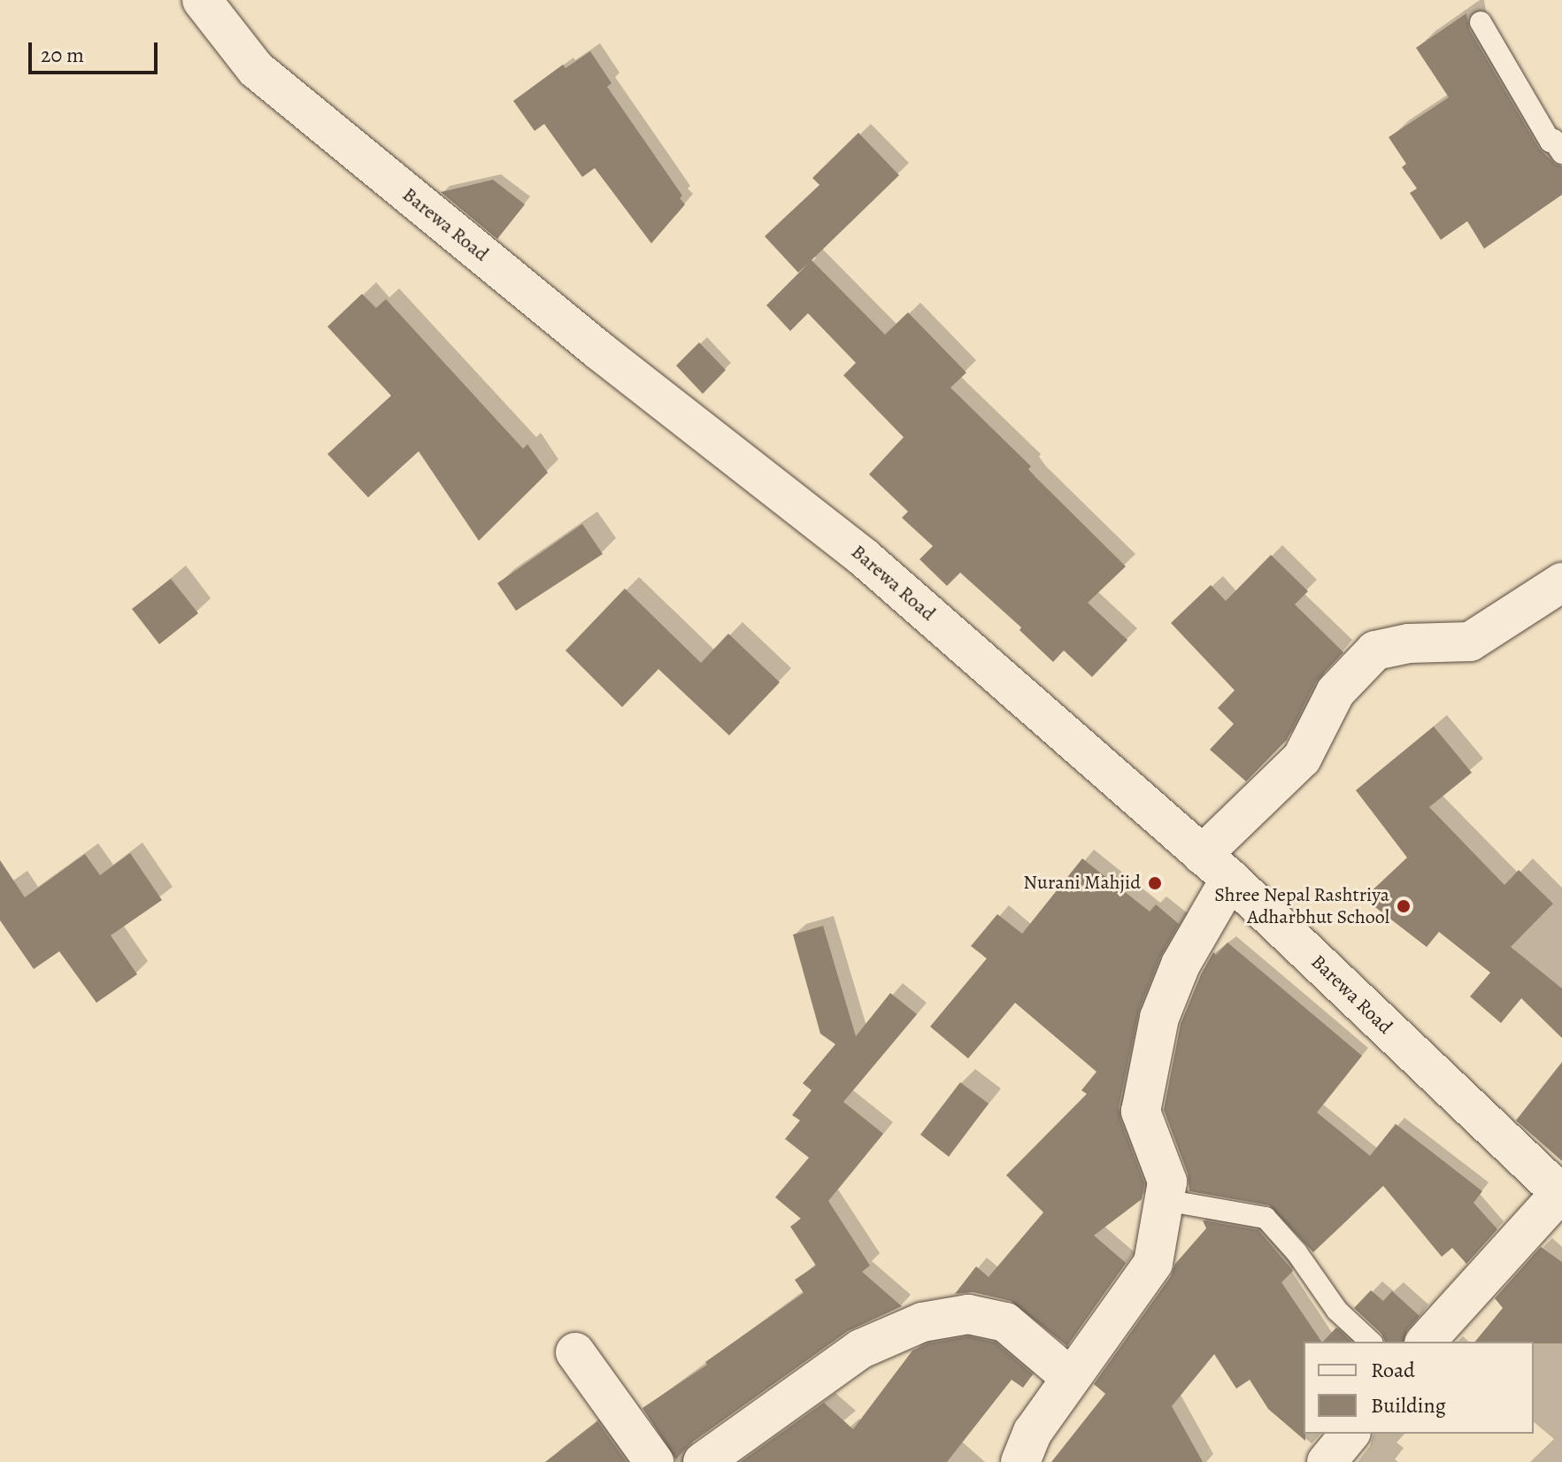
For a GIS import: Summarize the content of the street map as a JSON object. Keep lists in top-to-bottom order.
{
  "streets": {
    "street": ["Barewa Road"]
  },
  "places": ["Nurani Mahjid", "Shree Nepal Rashtriya Adharbhut School"],
  "legend": ["Road", "Building"],
  "scale_bar": "20 m"
}
